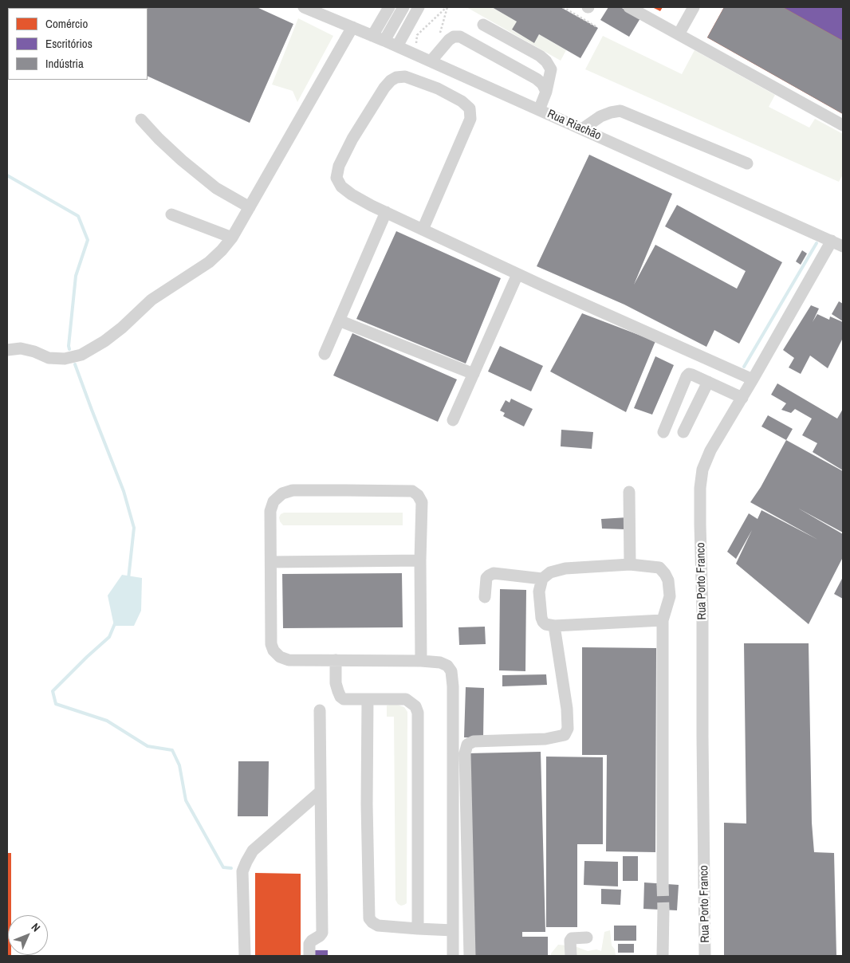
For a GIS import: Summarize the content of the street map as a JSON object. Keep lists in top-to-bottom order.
{
  "streets": {
    "street": ["Rua Riachão", "Rua Porto Franco"]
  },
  "crossings": [
    ["Rua Riachão", "Rua Porto Franco"]
  ],
  "legend": ["Comércio", "Escritórios", "Indústria"],
  "north": "top right"
}
